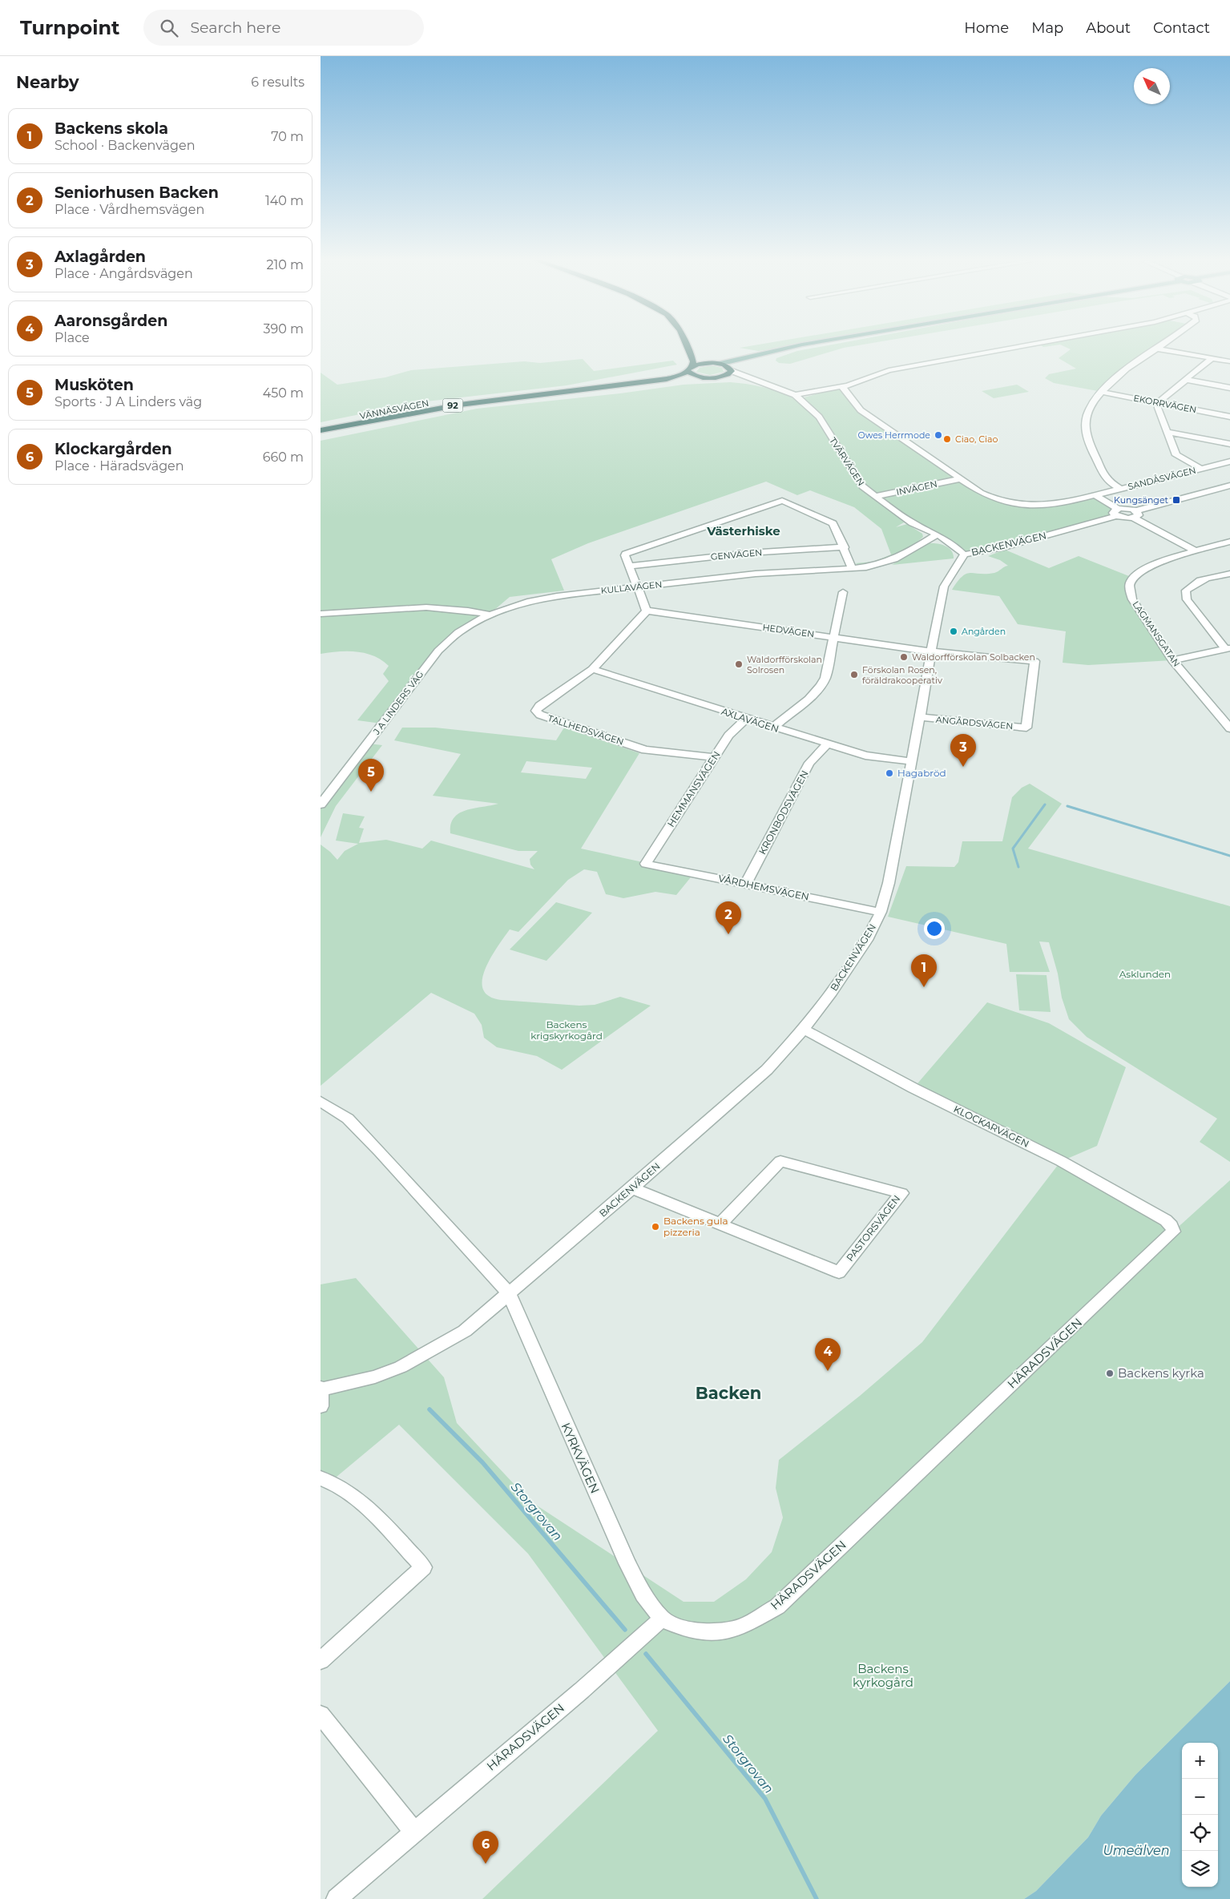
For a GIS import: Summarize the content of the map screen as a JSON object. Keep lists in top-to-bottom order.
{
  "streets": {
    "highway": ["92", "VÄNNÄSVÄGEN"],
    "street": [
      "EKORRVÄGEN",
      "TVÄRVÄGEN",
      "SANDÅSVÄGEN",
      "INVÄGEN",
      "BACKENVÄGEN",
      "GENVÄGEN",
      "KULLAVÄGEN",
      "HEDVÄGEN",
      "LAGMANSGATAN",
      "J A LINDERS VÄG",
      "AXLAVÄGEN",
      "ANGÅRDSVÄGEN",
      "TALLHEDSVÄGEN",
      "HEMMANSVÄGEN",
      "KRONBODSVÄGEN",
      "VÅRDHEMSVÄGEN",
      "KLOCKARVÄGEN",
      "PASTORSVÄGEN",
      "HÄRADSVÄGEN",
      "KYRKVÄGEN"
    ]
  },
  "crossings": [
    ["92", "VÄNNÄSVÄGEN"],
    ["92", "TVÄRVÄGEN"],
    ["TVÄRVÄGEN", "INVÄGEN"],
    ["TVÄRVÄGEN", "BACKENVÄGEN"],
    ["TVÄRVÄGEN", "KULLAVÄGEN"],
    ["SANDÅSVÄGEN", "INVÄGEN"],
    ["BACKENVÄGEN", "HEDVÄGEN"],
    ["BACKENVÄGEN", "AXLAVÄGEN"],
    ["BACKENVÄGEN", "ANGÅRDSVÄGEN"],
    ["BACKENVÄGEN", "VÅRDHEMSVÄGEN"],
    ["BACKENVÄGEN", "KLOCKARVÄGEN"],
    ["BACKENVÄGEN", "PASTORSVÄGEN"],
    ["BACKENVÄGEN", "KYRKVÄGEN"],
    ["KULLAVÄGEN", "J A LINDERS VÄG"],
    ["HEDVÄGEN", "ANGÅRDSVÄGEN"],
    ["HEDVÄGEN", "TALLHEDSVÄGEN"],
    ["AXLAVÄGEN", "TALLHEDSVÄGEN"],
    ["AXLAVÄGEN", "HEMMANSVÄGEN"],
    ["AXLAVÄGEN", "KRONBODSVÄGEN"],
    ["TALLHEDSVÄGEN", "HEMMANSVÄGEN"],
    ["HEMMANSVÄGEN", "VÅRDHEMSVÄGEN"],
    ["KRONBODSVÄGEN", "VÅRDHEMSVÄGEN"],
    ["KLOCKARVÄGEN", "HÄRADSVÄGEN"],
    ["HÄRADSVÄGEN", "KYRKVÄGEN"]
  ],
  "districts": ["Västerhiske", "Backen"],
  "water": ["Storgrovan", "Umeälven"],
  "parks": ["Asklunden", "Backens krigskyrkogård", "Backens kyrkogård"],
  "places": {
    "other": [
      "Owes Herrmode",
      "Ciao, Ciao",
      "Angården",
      "Waldorfförskolan Solbacken",
      "Waldorfförskolan Solrosen",
      "Förskolan Rosen, föräldrakooperativ",
      "Hagabröd",
      "Backens gula pizzeria",
      "Backens kyrka"
    ],
    "transit": ["Kungsänget"]
  },
  "north": "top left",
  "page": {
    "header": "Turnpoint",
    "search": "Search here",
    "nav": [
      "Home",
      "Map",
      "About",
      "Contact"
    ],
    "heading": ["Nearby", "6 results"],
    "list": [
      {
        "mark": "1",
        "name": "Backens skola",
        "note": "School · Backenvägen",
        "value": "70 m"
      },
      {
        "mark": "2",
        "name": "Seniorhusen Backen",
        "note": "Place · Vårdhemsvägen",
        "value": "140 m"
      },
      {
        "mark": "3",
        "name": "Axlagården",
        "note": "Place · Angårdsvägen",
        "value": "210 m"
      },
      {
        "mark": "4",
        "name": "Aaronsgården",
        "note": "Place",
        "value": "390 m"
      },
      {
        "mark": "5",
        "name": "Musköten",
        "note": "Sports · J A Linders väg",
        "value": "450 m"
      },
      {
        "mark": "6",
        "name": "Klockargården",
        "note": "Place · Häradsvägen",
        "value": "660 m"
      }
    ],
    "pins": [
      "3",
      "5",
      "2",
      "1",
      "4",
      "6"
    ],
    "map_buttons": ["+", "−"]
  }
}
